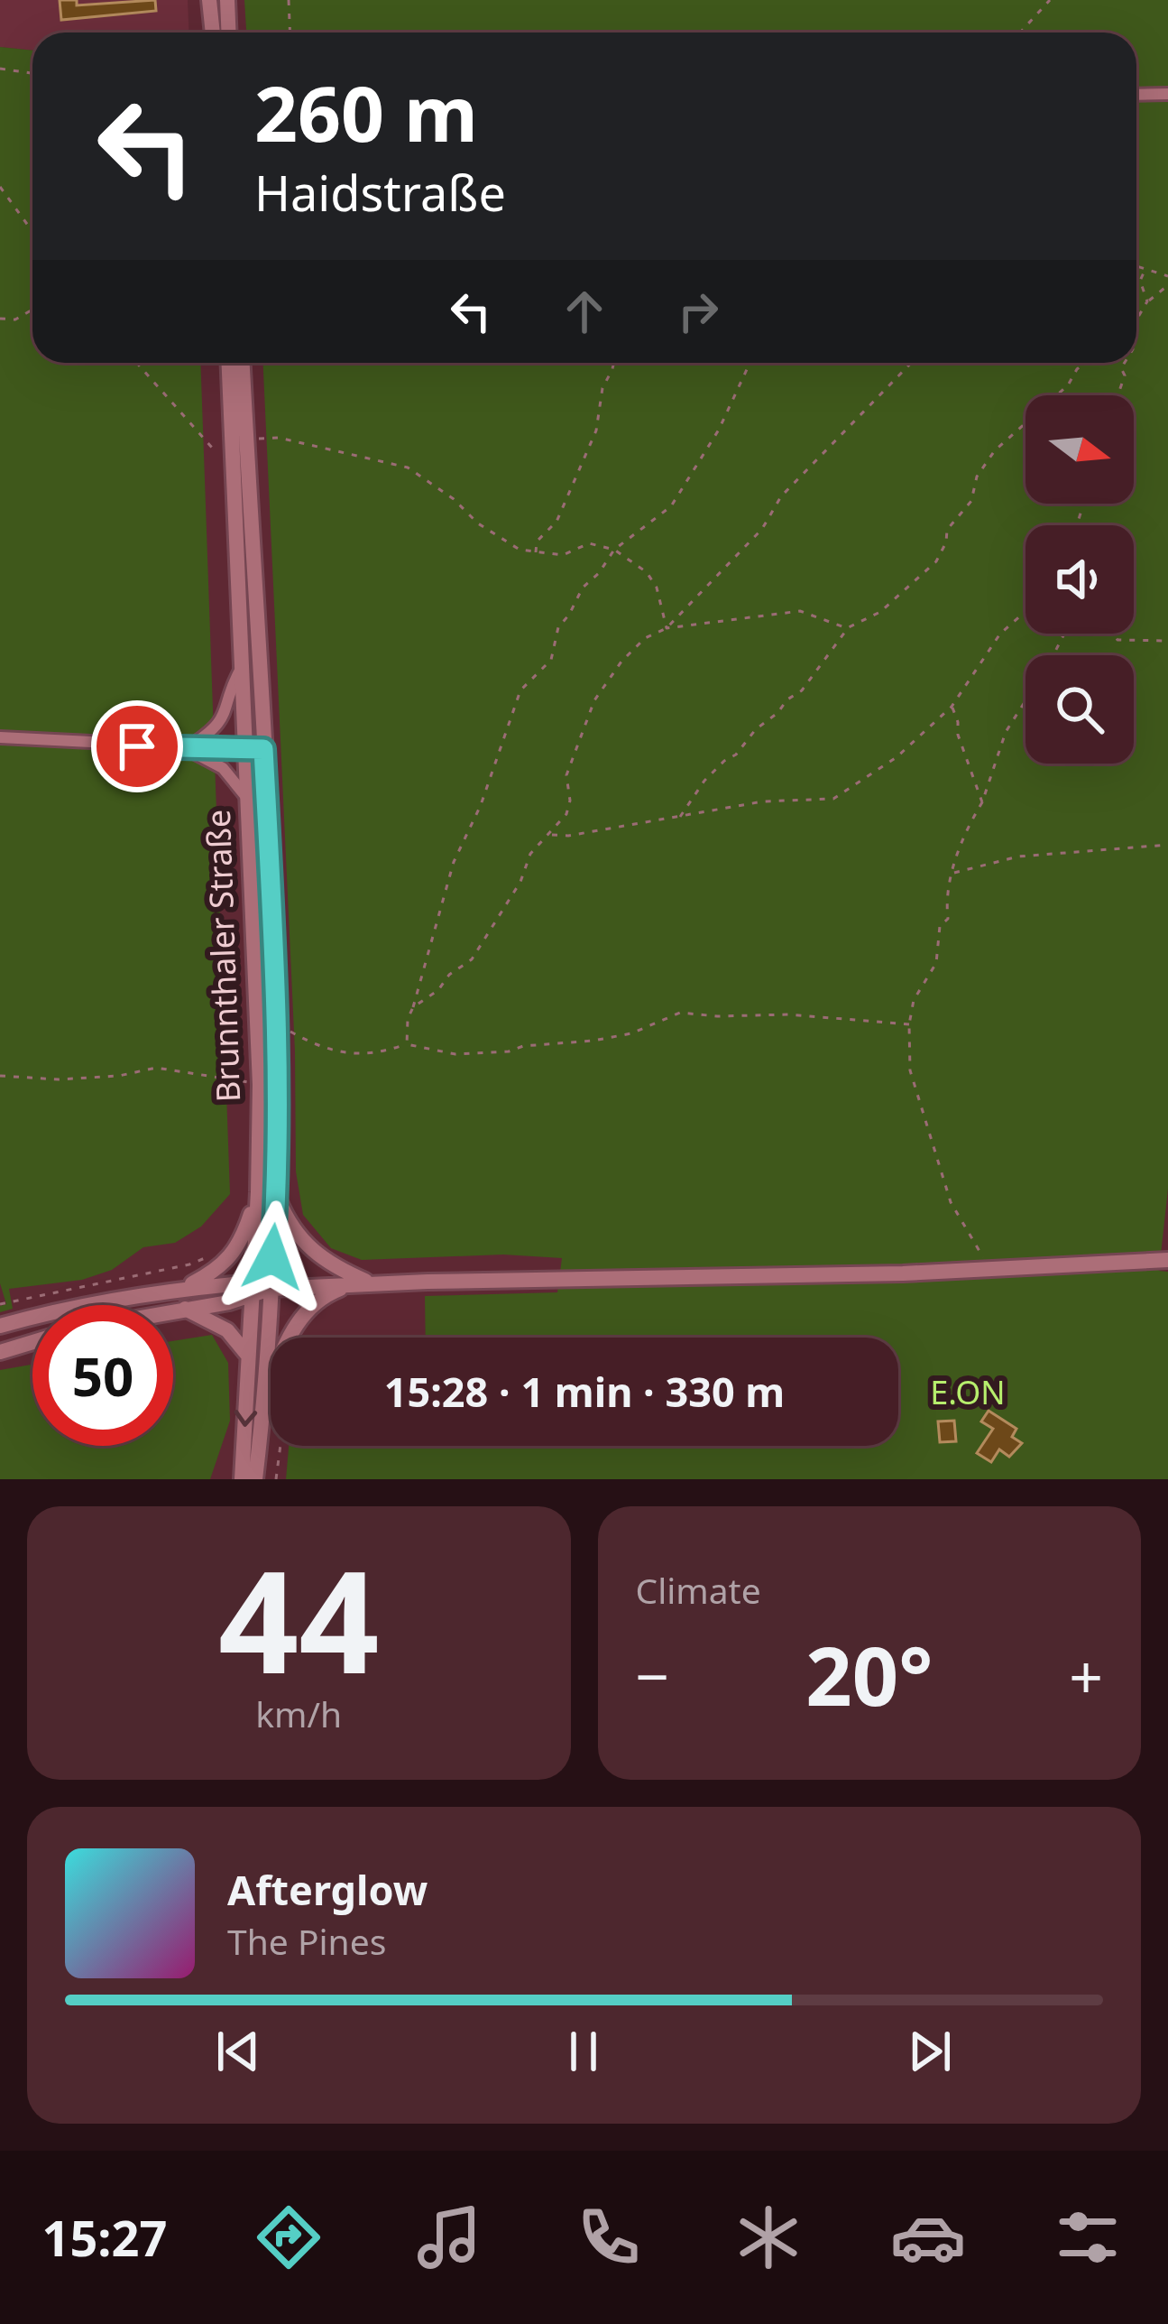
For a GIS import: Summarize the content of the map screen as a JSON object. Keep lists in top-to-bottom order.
{
  "streets": {
    "main road": ["Brunnthaler Straße"]
  },
  "parks": ["E.ON"],
  "north": "right",
  "page": {
    "turn": ["260 m", "Haidstraße"],
    "limit": "50",
    "trip": "15:28 · 1 min · 330 m",
    "tile": [
      ["44", "km/h"],
      "Climate"
    ],
    "heat": ["−", "20°", "+"],
    "song": ["Afterglow", "The Pines"],
    "tabs": "15:27"
  }
}
